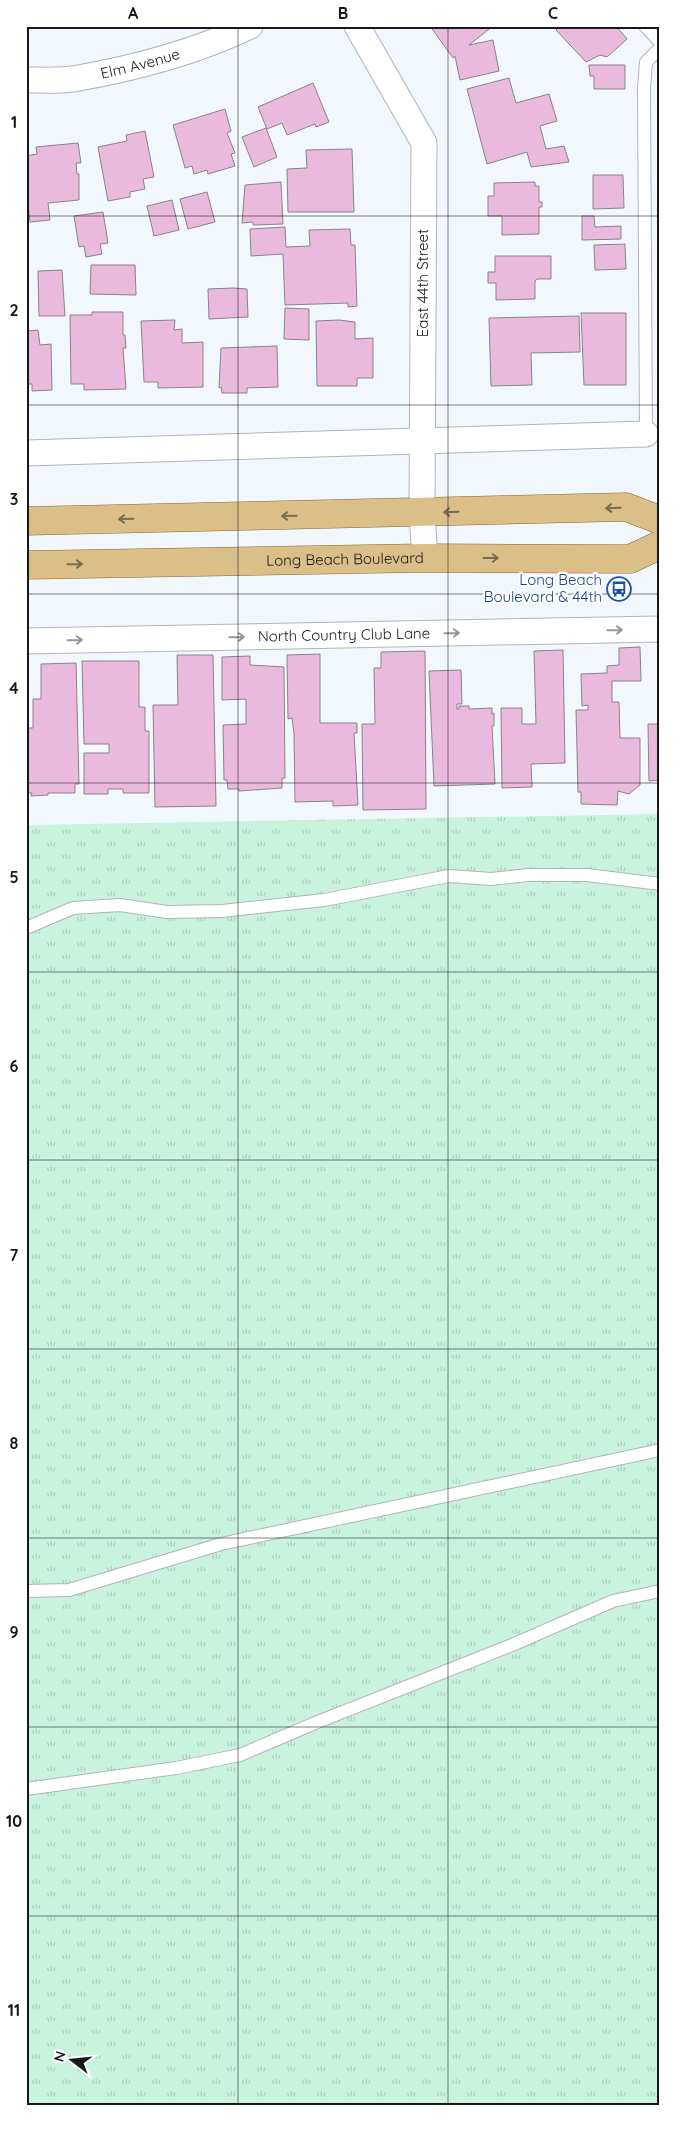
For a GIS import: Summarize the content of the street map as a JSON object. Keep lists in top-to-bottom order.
{
  "streets": {
    "main road": ["Long Beach Boulevard"],
    "street": ["Elm Avenue", "East 44th Street", "North Country Club Lane"]
  },
  "crossings": [
    ["East 44th Street", "Long Beach Boulevard"]
  ],
  "places": {
    "bus stop": ["Long Beach Boulevard & 44th"]
  },
  "north": "left",
  "grid": {
    "columns": ["A", "B", "C"],
    "rows": [
      "1",
      "2",
      "3",
      "4",
      "5",
      "6",
      "7",
      "8",
      "9",
      "10",
      "11"
    ]
  }
}
